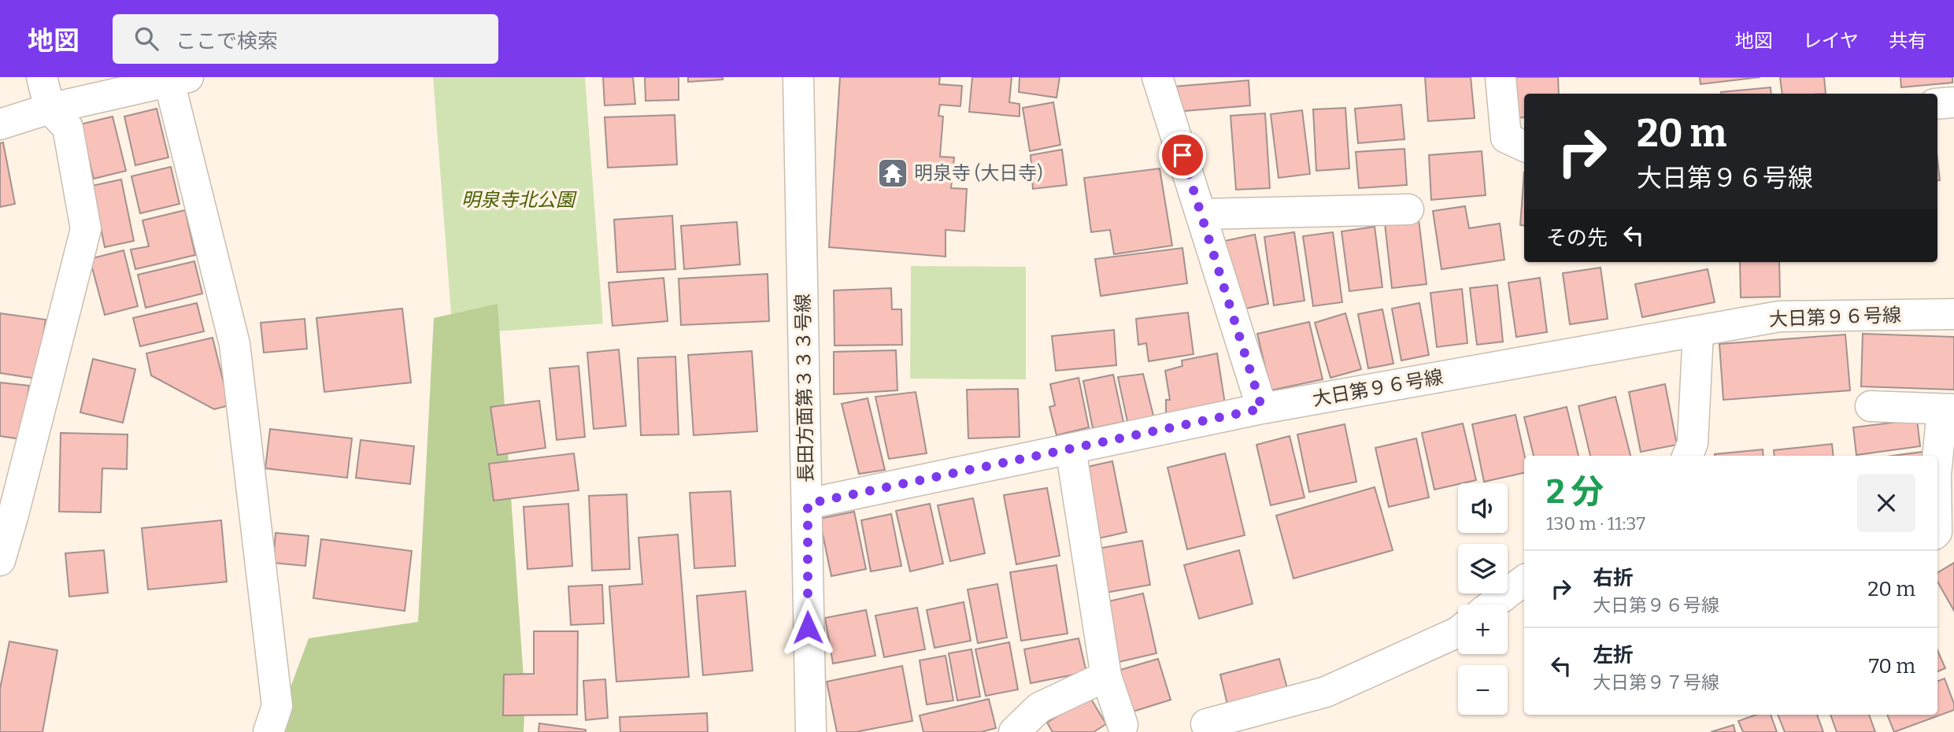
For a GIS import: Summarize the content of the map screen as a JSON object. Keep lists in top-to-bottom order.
{
  "streets": {
    "street": ["大日第９６号線", "長田方面第３３３号線"]
  },
  "crossings": [
    ["大日第９６号線", "長田方面第３３３号線"]
  ],
  "parks": ["明泉寺北公園"],
  "places": {
    "temple": ["明泉寺 (大日寺)"]
  },
  "page": {
    "header": "地図",
    "search": "ここで検索",
    "nav": ["地図", "レイヤ", "共有"],
    "turn": ["20 m", "大日第９６号線"],
    "then": "その先",
    "heading": ["2 分", "130 m · 11:37"],
    "map_buttons": ["+", "−"],
    "list": [
      {
        "name": "右折",
        "note": "大日第９６号線",
        "value": "20 m"
      },
      {
        "name": "左折",
        "note": "大日第９７号線",
        "value": "70 m"
      }
    ]
  }
}
